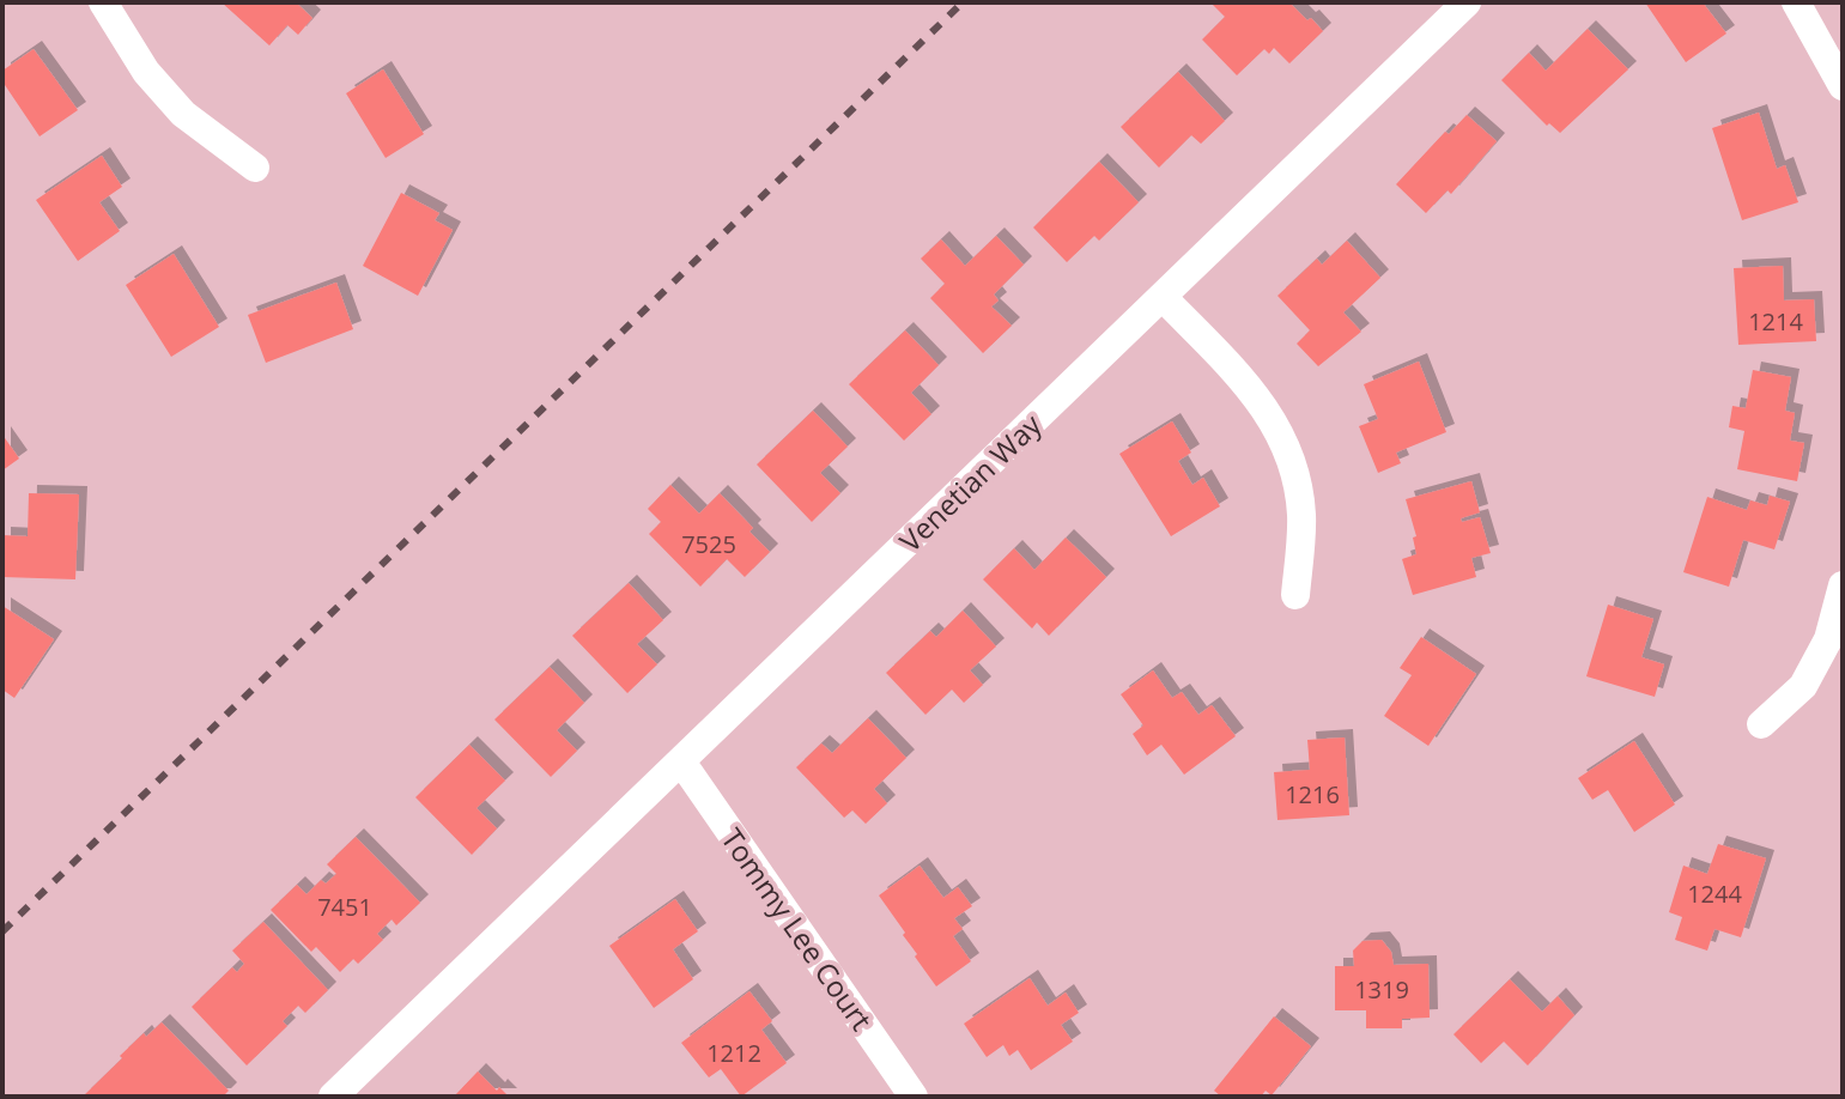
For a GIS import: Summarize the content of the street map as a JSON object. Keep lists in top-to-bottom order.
{
  "streets": {
    "street": ["Venetian Way", "Tommy Lee Court"]
  },
  "crossings": [
    ["Venetian Way", "Tommy Lee Court"]
  ],
  "house_numbers": [
    "1214",
    "7525",
    "1216",
    "1244",
    "7451",
    "1319",
    "1212"
  ]
}
